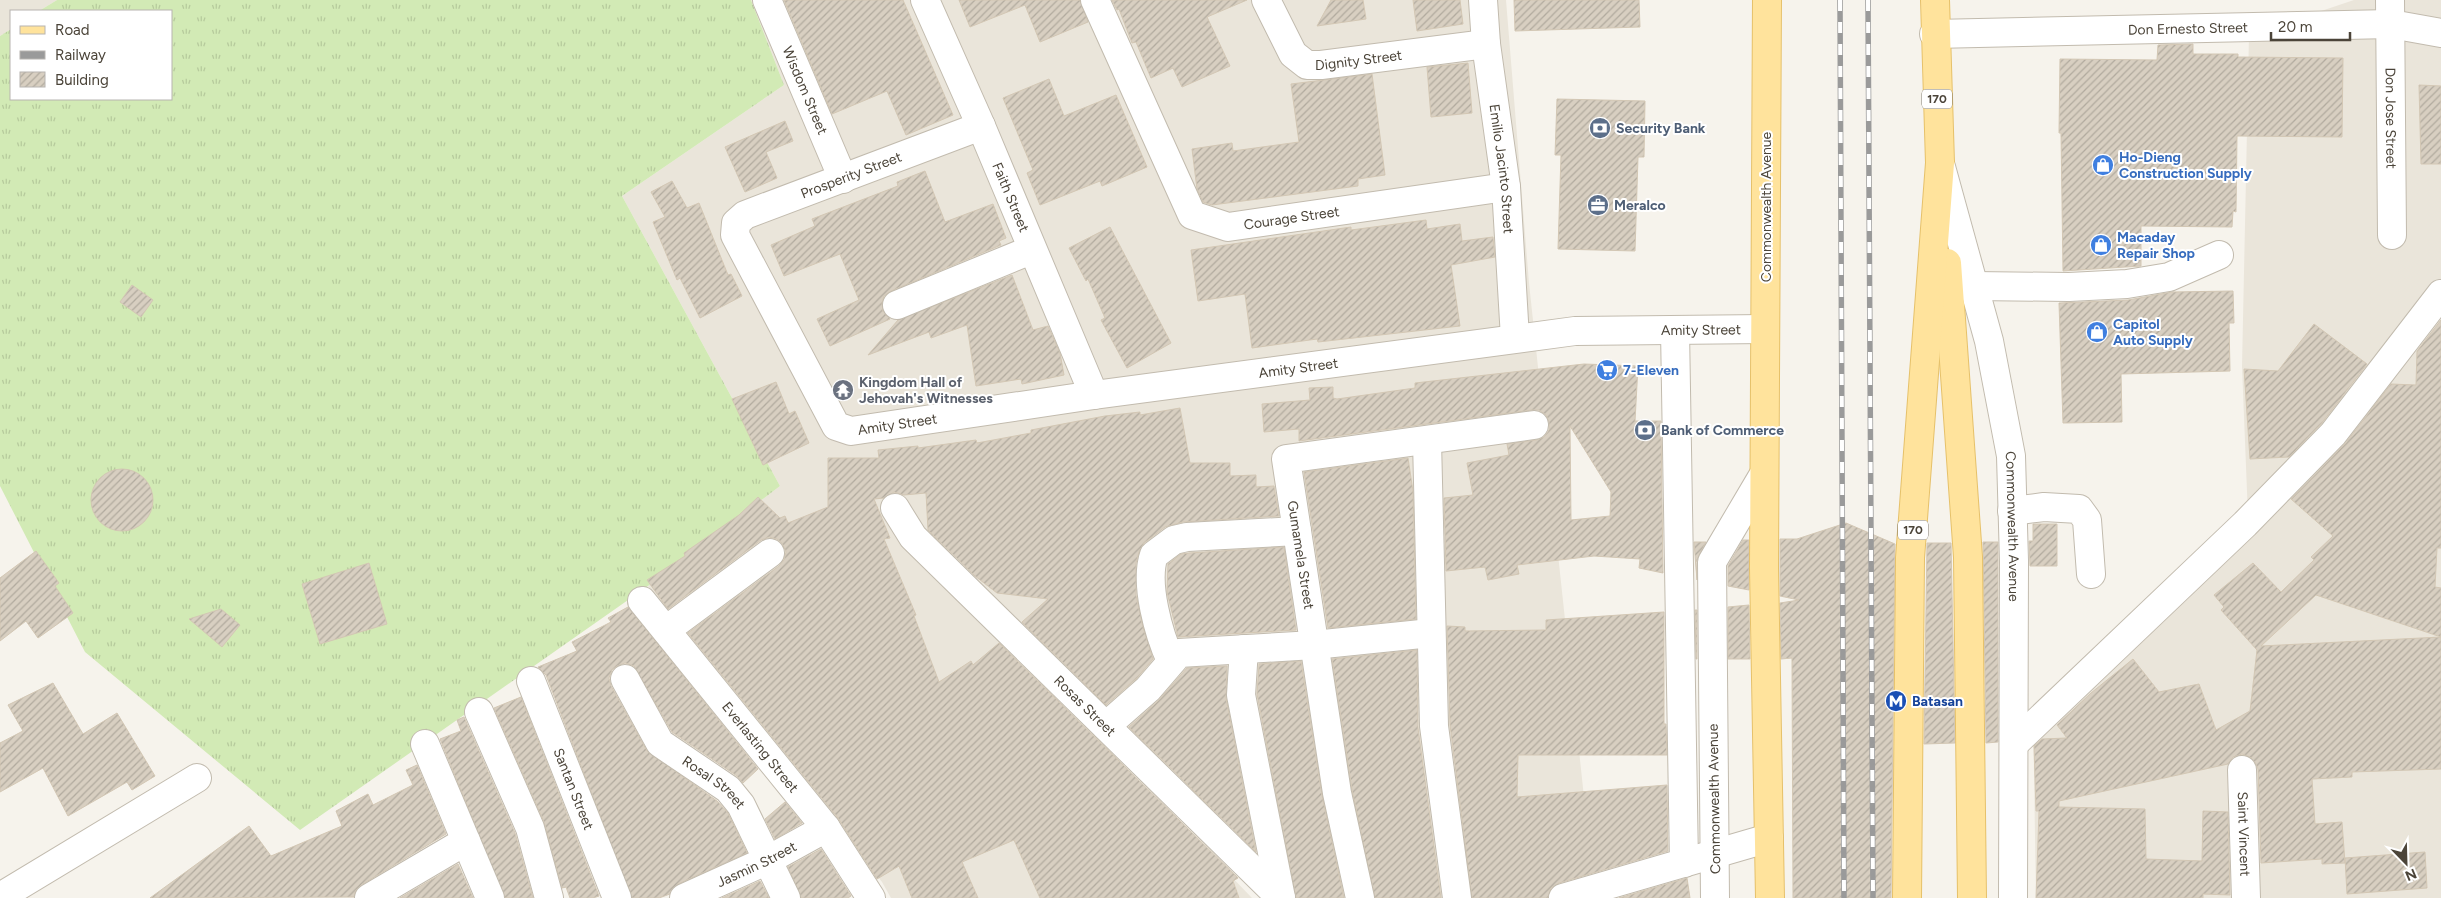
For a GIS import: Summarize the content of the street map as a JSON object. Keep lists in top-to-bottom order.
{
  "streets": {
    "main road": ["170", "Commonwealth Avenue"],
    "street": [
      "Don Ernesto Street",
      "Dignity Street",
      "Wisdom Street",
      "Don Jose Street",
      "Emilio Jacinto Street",
      "Prosperity Street",
      "Faith Street",
      "Courage Street",
      "Amity Street",
      "Gumamela Street",
      "Rosas Street",
      "Everlasting Street",
      "Rosal Street",
      "Santan Street",
      "Saint Vincent",
      "Jasmin Street"
    ]
  },
  "crossings": [
    ["Don Ernesto Street", "Don Jose Street"],
    ["Don Ernesto Street", "Commonwealth Avenue"],
    ["Dignity Street", "Emilio Jacinto Street"],
    ["Wisdom Street", "Prosperity Street"],
    ["Emilio Jacinto Street", "Courage Street"],
    ["Emilio Jacinto Street", "Amity Street"],
    ["Prosperity Street", "Faith Street"],
    ["Prosperity Street", "Amity Street"],
    ["Faith Street", "Amity Street"],
    ["Commonwealth Avenue", "Amity Street"],
    ["Everlasting Street", "Jasmin Street"],
    ["Rosal Street", "Jasmin Street"]
  ],
  "places": {
    "bank": ["Security Bank", "Bank of Commerce"],
    "shop": ["Ho-Dieng Construction Supply", "Macaday Repair Shop", "Capitol Auto Supply"],
    "office": ["Meralco"],
    "supermarket": ["7-Eleven"],
    "temple": ["Kingdom Hall of Jehovah's Witnesses"],
    "metro station": ["Batasan"]
  },
  "legend": ["Road", "Railway", "Building"],
  "scale_bar": "20 m",
  "north": "bottom right"
}
